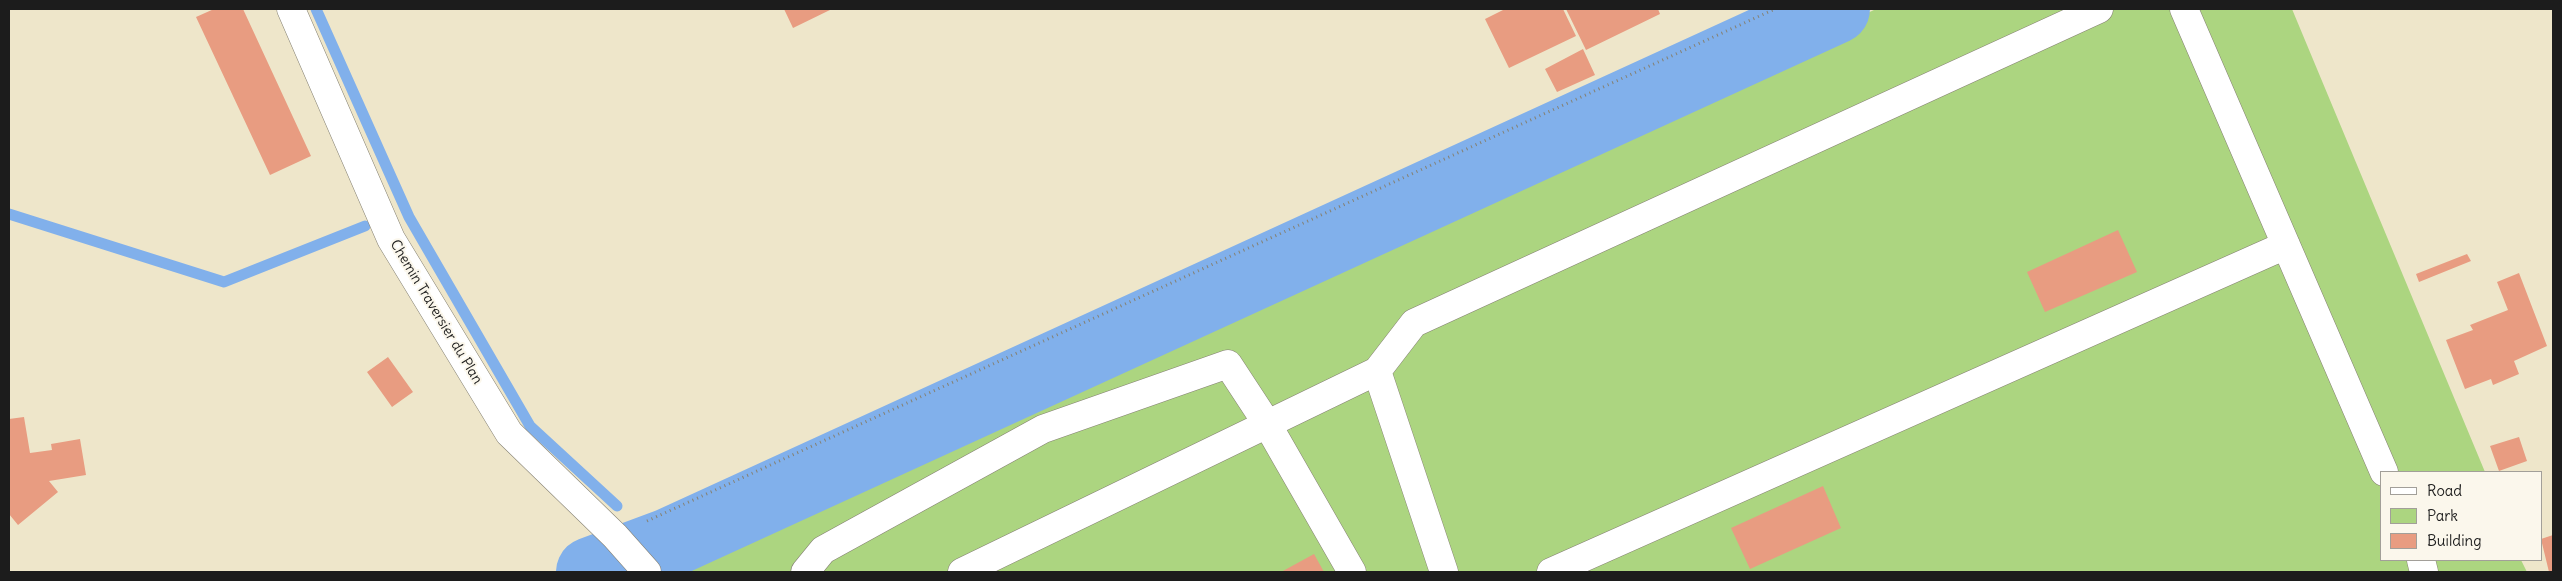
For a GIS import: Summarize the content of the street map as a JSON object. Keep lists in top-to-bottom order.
{
  "streets": {
    "street": ["Chemin Traversier du Plan"]
  },
  "legend": ["Road", "Park", "Building"]
}
